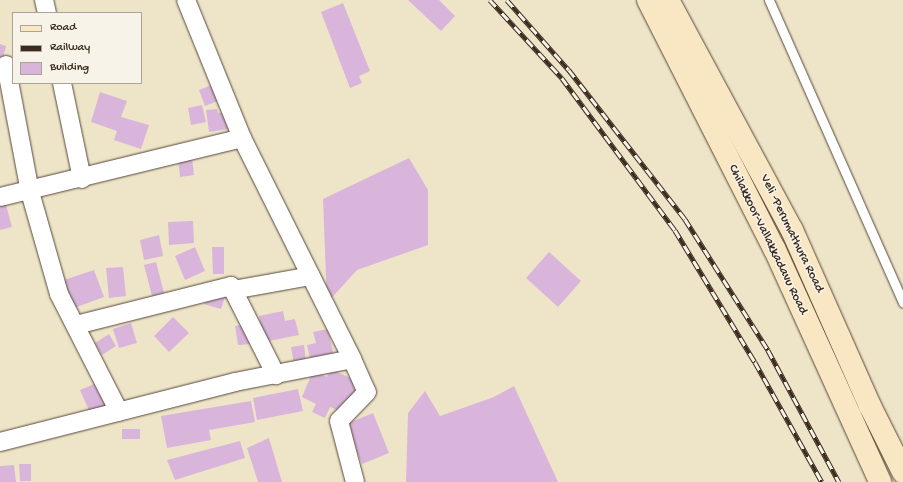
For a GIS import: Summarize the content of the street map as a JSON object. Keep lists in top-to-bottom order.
{
  "streets": {
    "main road": ["Veli -Perumathura Road", "Chilakkoor-Vallakkadavu Road"]
  },
  "legend": ["Road", "Railway", "Building"]
}
